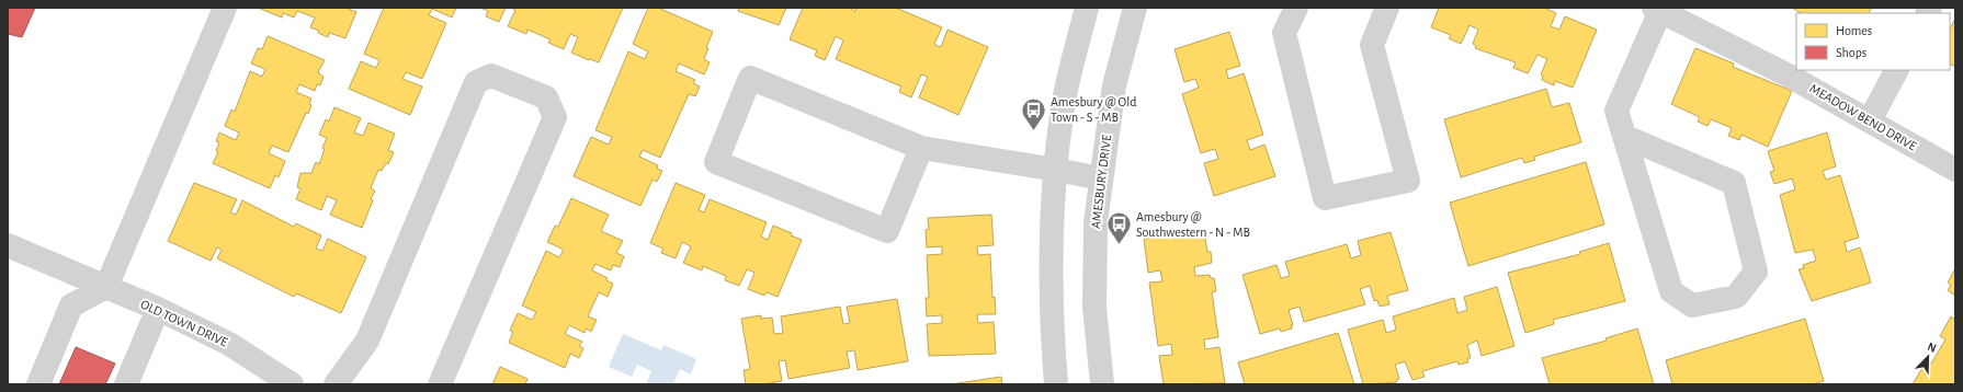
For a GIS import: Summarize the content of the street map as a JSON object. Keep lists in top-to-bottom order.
{
  "streets": {
    "street": ["MEADOW BEND DRIVE", "AMESBURY DRIVE", "OLD TOWN DRIVE"]
  },
  "places": {
    "bus stop": ["Amesbury @ Old Town - S - MB", "Amesbury @ Southwestern - N - MB"]
  },
  "legend": ["Homes", "Shops"],
  "north": "top right"
}
